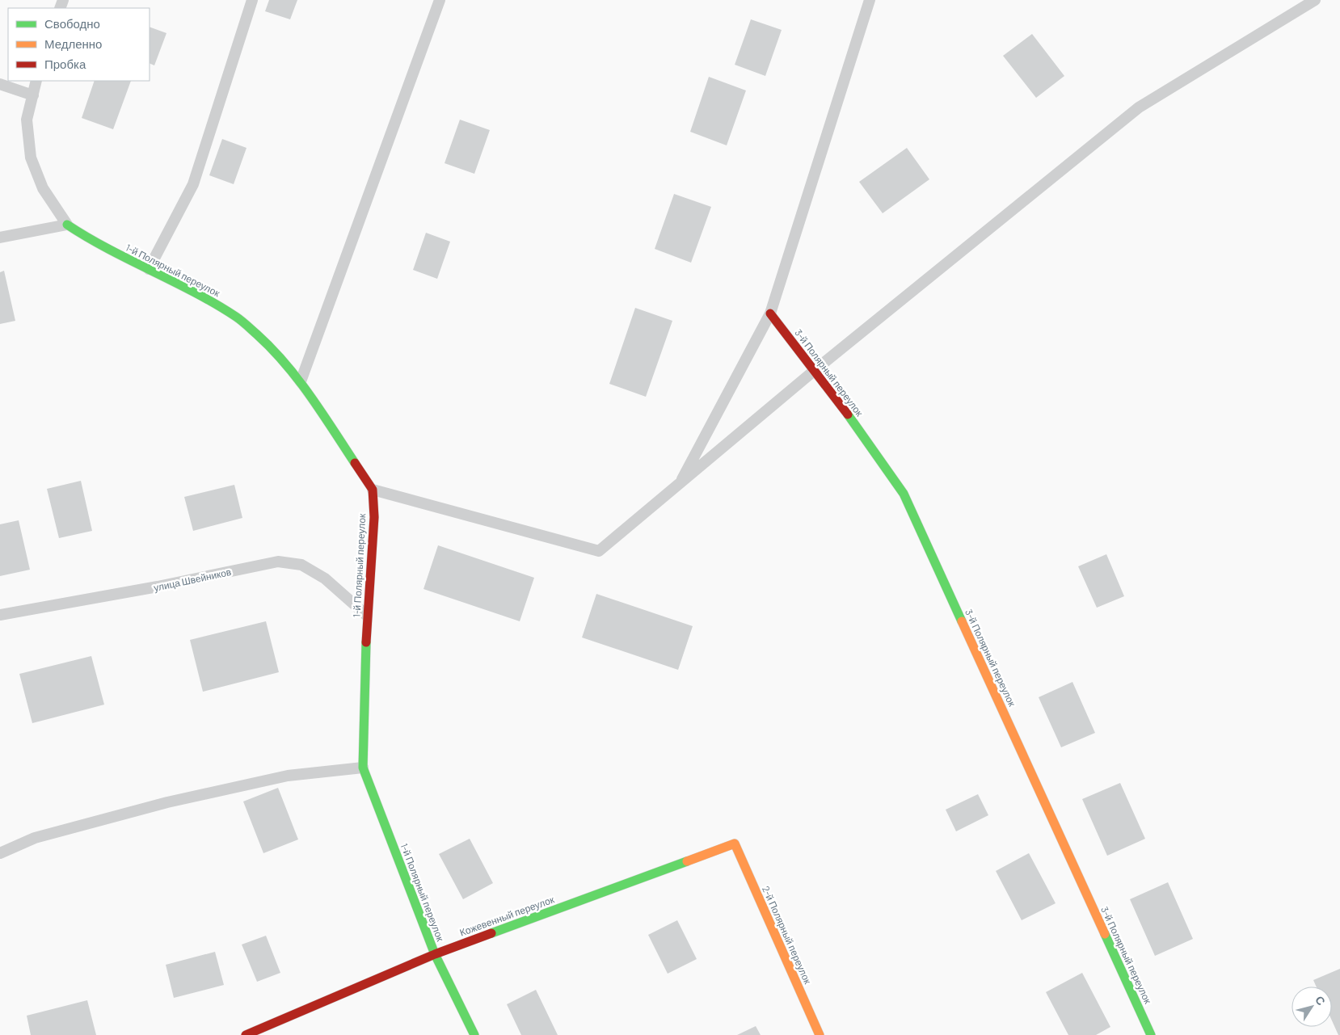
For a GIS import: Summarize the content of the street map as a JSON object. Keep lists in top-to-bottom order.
{
  "streets": {
    "street": [
      "1-й Полярный переулок",
      "3-й Полярный переулок",
      "Кожевенный переулок",
      "2-й Полярный переулок"
    ],
    "lane": ["улица Швейников"]
  },
  "crossings": [
    ["1-й Полярный переулок", "улица Швейников"],
    ["1-й Полярный переулок", "Кожевенный переулок"],
    ["Кожевенный переулок", "2-й Полярный переулок"]
  ],
  "legend": ["Свободно", "Медленно", "Пробка"],
  "north": "top right"
}
